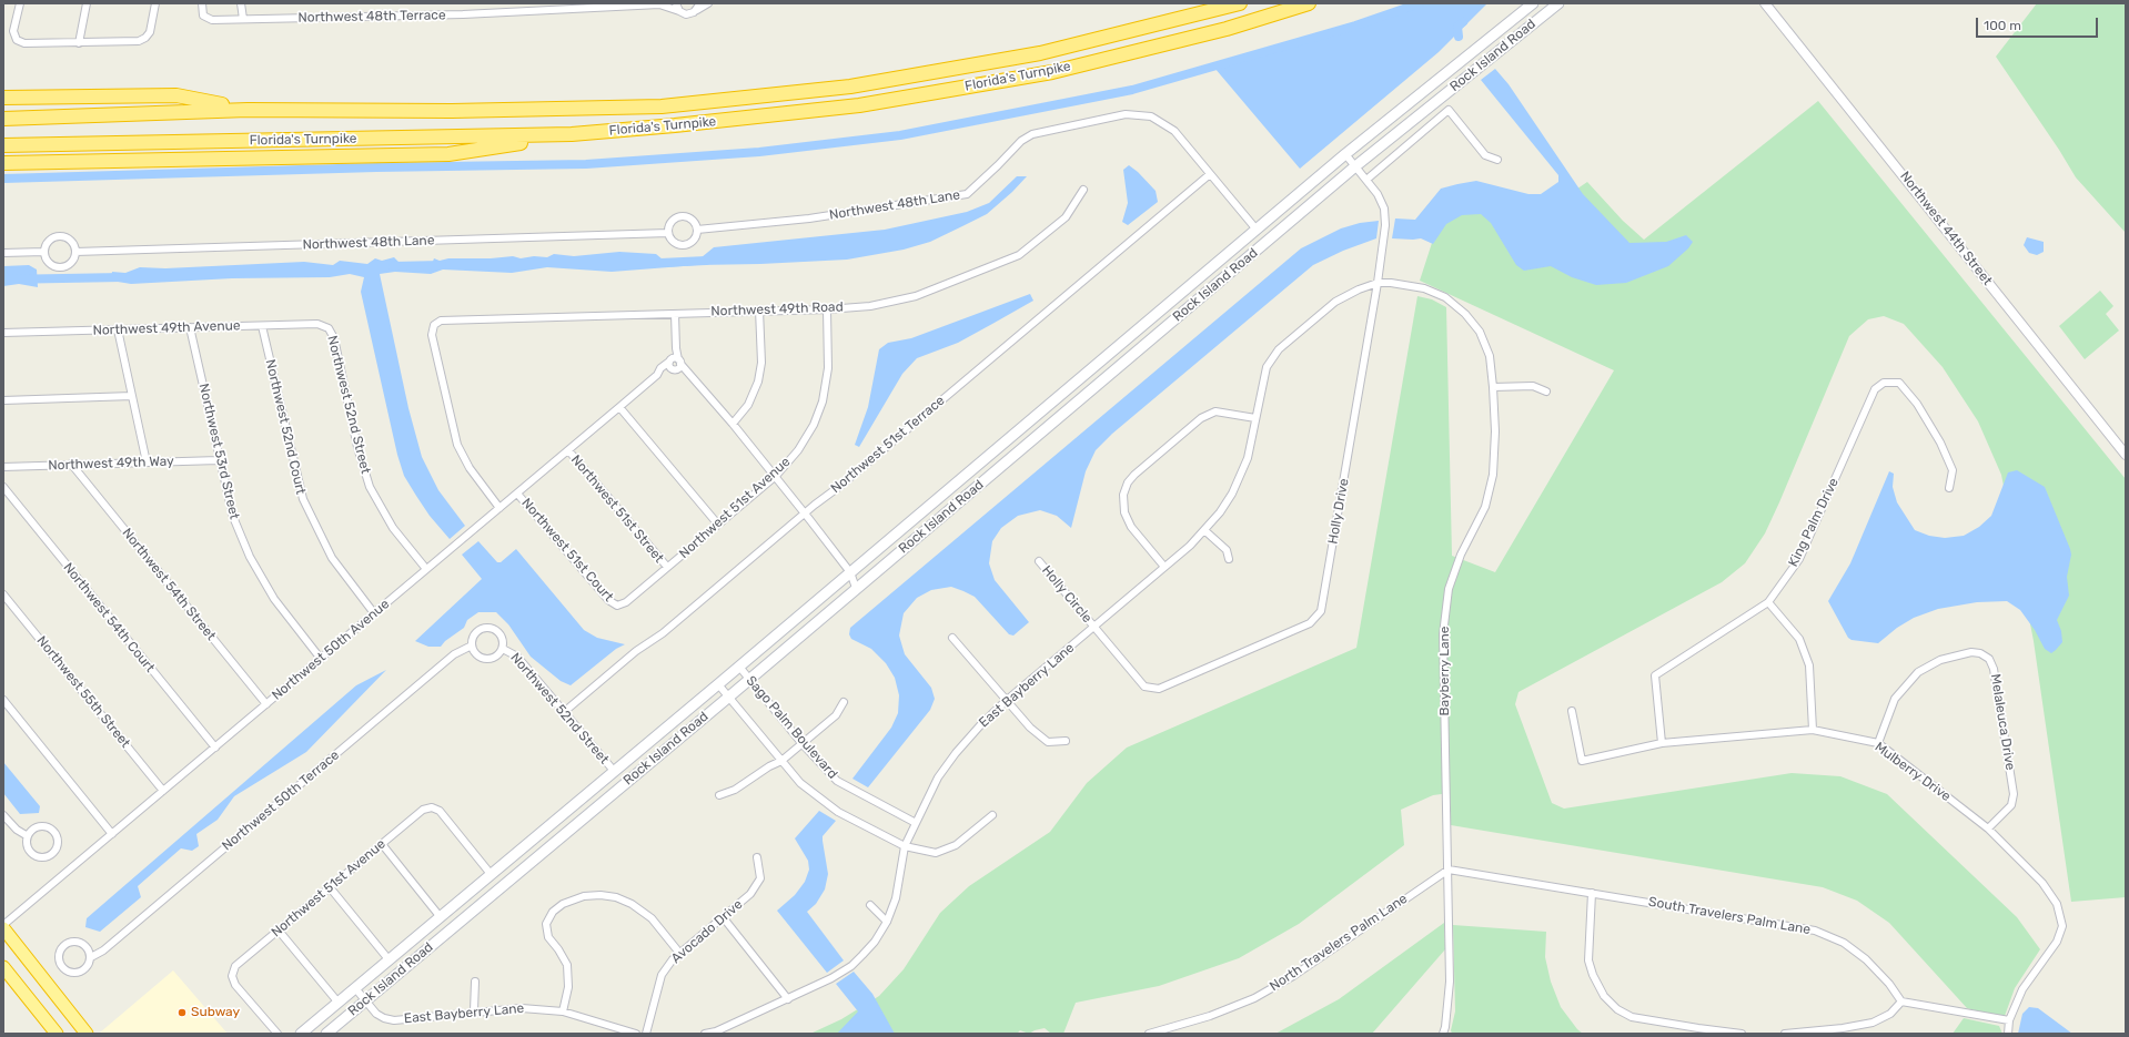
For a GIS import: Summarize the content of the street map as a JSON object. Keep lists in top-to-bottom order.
{
  "streets": {
    "highway": ["Florida's Turnpike"],
    "main road": ["Rock Island Road"],
    "street": [
      "Northwest 48th Terrace",
      "Northwest 48th Lane",
      "Northwest 44th Street",
      "Northwest 49th Road",
      "Northwest 49th Avenue",
      "Northwest 52nd Street",
      "Northwest 52nd Court",
      "Northwest 51st Terrace",
      "Northwest 53rd Street",
      "Northwest 49th Way",
      "Northwest 51st Avenue",
      "Northwest 51st Street",
      "Holly Drive",
      "King Palm Drive",
      "Northwest 51st Court",
      "Northwest 54th Street",
      "Holly Circle",
      "Northwest 54th Court",
      "Northwest 50th Avenue",
      "Bayberry Lane",
      "East Bayberry Lane",
      "Northwest 55th Street",
      "Melaleuca Drive",
      "Sago Palm Boulevard",
      "Mulberry Drive",
      "Northwest 50th Terrace",
      "South Travelers Palm Lane",
      "Avocado Drive",
      "North Travelers Palm Lane"
    ]
  },
  "crossings": [
    ["Rock Island Road", "Northwest 48th Lane"],
    ["Rock Island Road", "Northwest 52nd Street"],
    ["Rock Island Road", "Northwest 51st Avenue"],
    ["Rock Island Road", "Holly Drive"],
    ["Rock Island Road", "East Bayberry Lane"],
    ["Rock Island Road", "Sago Palm Boulevard"],
    ["Northwest 48th Lane", "Northwest 51st Terrace"],
    ["Northwest 49th Road", "Northwest 51st Avenue"],
    ["Northwest 49th Road", "Northwest 51st Court"],
    ["Northwest 49th Avenue", "Northwest 52nd Street"],
    ["Northwest 49th Avenue", "Northwest 52nd Court"],
    ["Northwest 49th Avenue", "Northwest 53rd Street"],
    ["Northwest 52nd Street", "Northwest 51st Terrace"],
    ["Northwest 52nd Street", "Northwest 50th Avenue"],
    ["Northwest 52nd Street", "Northwest 50th Terrace"],
    ["Northwest 52nd Court", "Northwest 50th Avenue"],
    ["Northwest 53rd Street", "Northwest 49th Way"],
    ["Northwest 53rd Street", "Northwest 50th Avenue"],
    ["Northwest 49th Way", "Northwest 54th Street"],
    ["Northwest 51st Avenue", "Northwest 51st Street"],
    ["Northwest 51st Avenue", "Northwest 51st Court"],
    ["Northwest 51st Street", "Northwest 50th Avenue"],
    ["Holly Drive", "Holly Circle"],
    ["Holly Drive", "Bayberry Lane"],
    ["Holly Drive", "East Bayberry Lane"],
    ["King Palm Drive", "Mulberry Drive"],
    ["Northwest 51st Court", "Northwest 50th Avenue"],
    ["Northwest 54th Street", "Northwest 50th Avenue"],
    ["Holly Circle", "East Bayberry Lane"],
    ["Northwest 54th Court", "Northwest 50th Avenue"],
    ["Northwest 50th Avenue", "Northwest 55th Street"],
    ["Bayberry Lane", "East Bayberry Lane"],
    ["Bayberry Lane", "South Travelers Palm Lane"],
    ["Bayberry Lane", "North Travelers Palm Lane"],
    ["East Bayberry Lane", "Sago Palm Boulevard"],
    ["Melaleuca Drive", "Mulberry Drive"],
    ["South Travelers Palm Lane", "North Travelers Palm Lane"]
  ],
  "places": ["Subway"],
  "scale_bar": "100 m"
}
